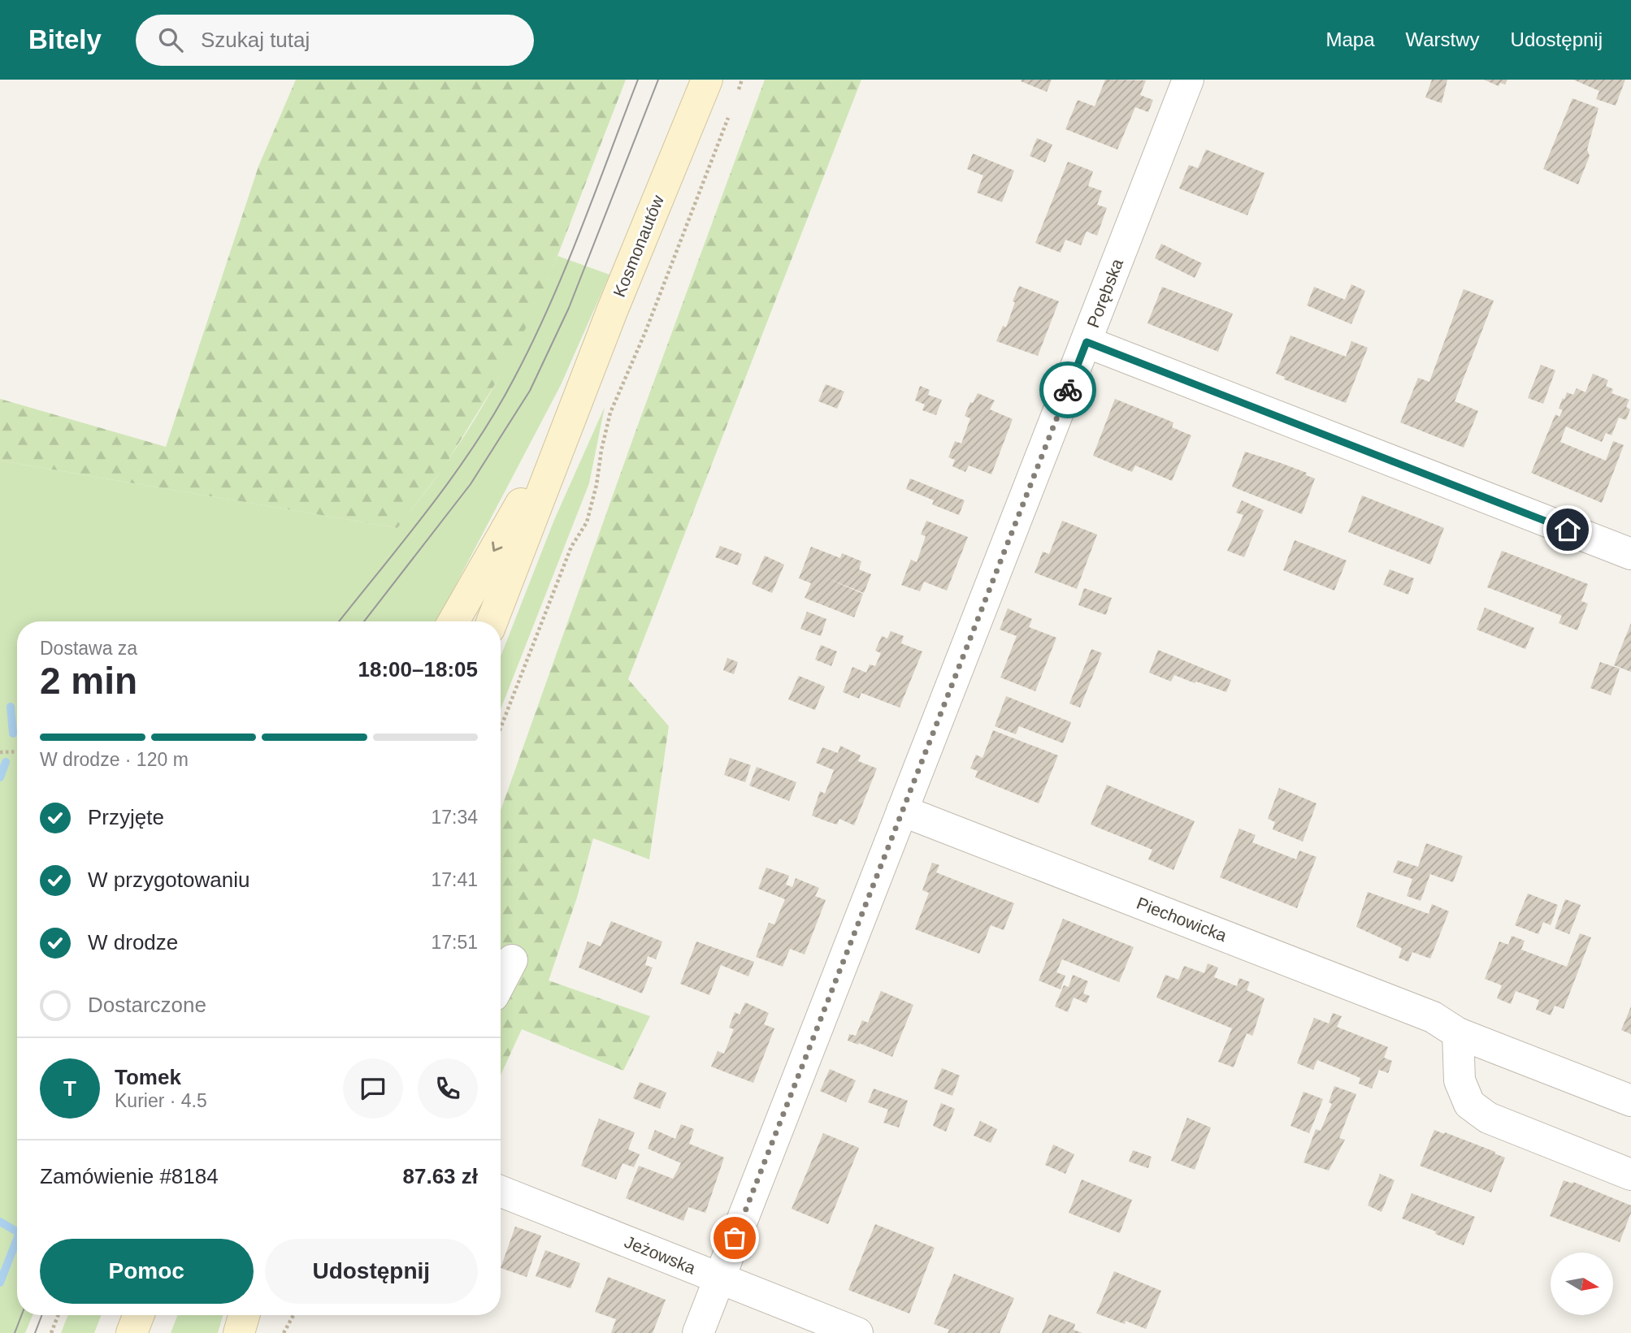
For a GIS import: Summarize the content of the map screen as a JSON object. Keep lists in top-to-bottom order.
{
  "streets": {
    "main road": ["Kosmonautów"],
    "street": ["Porębska", "Piechowicka", "Jeżowska"]
  },
  "crossings": [
    ["Porębska", "Piechowicka"],
    ["Porębska", "Jeżowska"]
  ],
  "north": "right",
  "page": {
    "header": "Bitely",
    "search": "Szukaj tutaj",
    "nav": ["Mapa", "Warstwy", "Udostępnij"],
    "heading": ["2 min", "Dostawa za", "18:00–18:05"],
    "panel": [
      "Tomek",
      "Kurier · 4.5",
      "Zamówienie #8184",
      "87.63 zł"
    ],
    "bar": "W drodze · 120 m",
    "list": [
      ["Przyjęte", "17:34"],
      ["W przygotowaniu", "17:41"],
      ["W drodze", "17:51"],
      "Dostarczone"
    ],
    "round": "T",
    "buttons": ["Pomoc", "Udostępnij"]
  }
}
